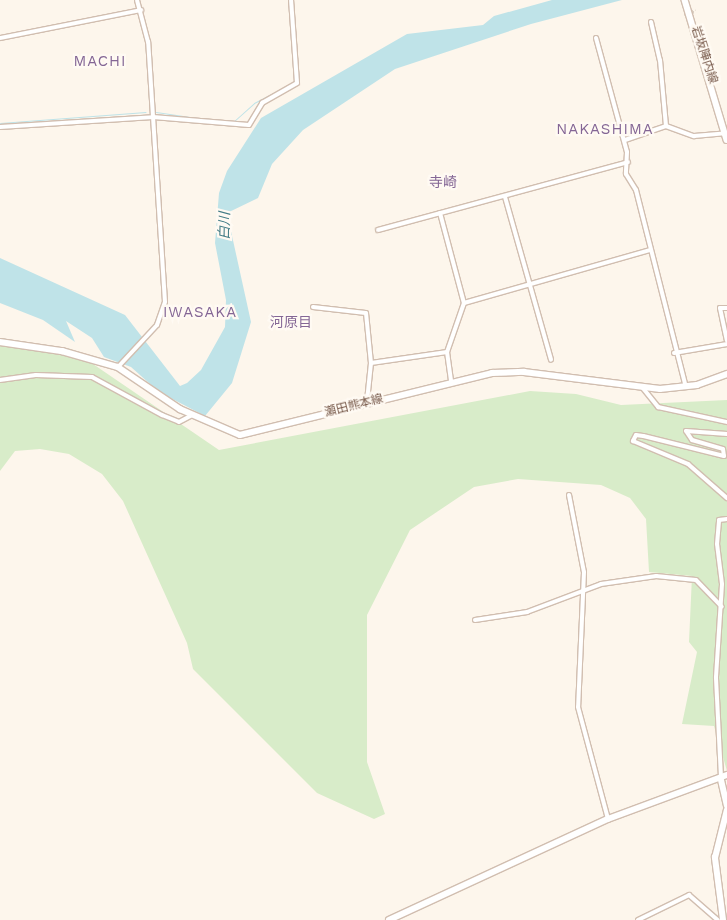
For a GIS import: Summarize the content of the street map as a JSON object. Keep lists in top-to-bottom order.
{
  "streets": {
    "main road": ["岩坂陣内線", "瀬田熊本線"]
  },
  "districts": [
    "MACHI",
    "NAKASHIMA",
    "寺崎",
    "IWASAKA",
    "河原目"
  ],
  "water": ["白川"]
}
